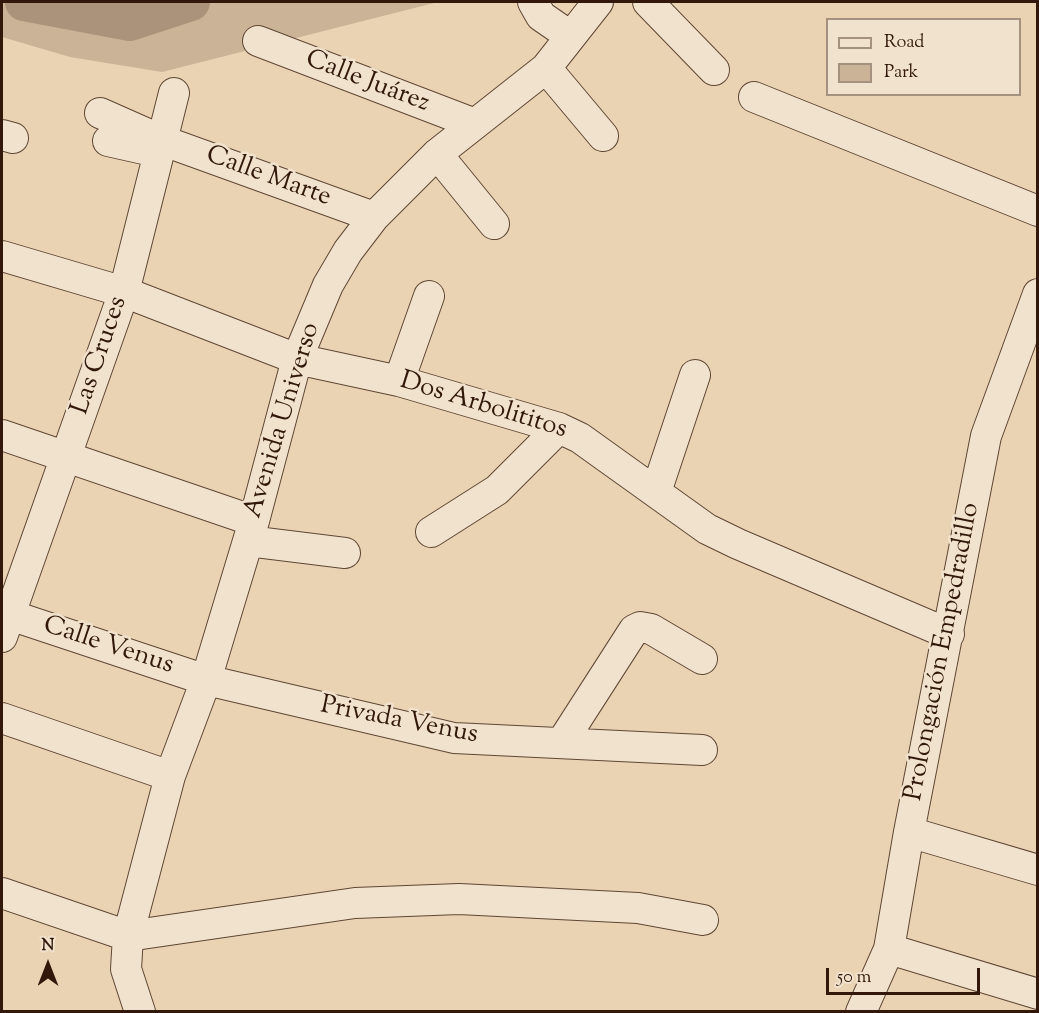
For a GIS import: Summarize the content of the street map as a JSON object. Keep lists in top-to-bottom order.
{
  "streets": {
    "street": [
      "Calle Juárez",
      "Calle Marte",
      "Las Cruces",
      "Dos Arbolititos",
      "Avenida Universo",
      "Calle Venus",
      "Prolongación Empedradillo",
      "Privada Venus"
    ]
  },
  "crossings": [
    ["Calle Juárez", "Avenida Universo"],
    ["Calle Marte", "Las Cruces"],
    ["Calle Marte", "Avenida Universo"],
    ["Las Cruces", "Dos Arbolititos"],
    ["Las Cruces", "Calle Venus"],
    ["Dos Arbolititos", "Avenida Universo"],
    ["Dos Arbolititos", "Prolongación Empedradillo"],
    ["Avenida Universo", "Calle Venus"],
    ["Avenida Universo", "Privada Venus"],
    ["Calle Venus", "Privada Venus"]
  ],
  "legend": ["Road", "Park"],
  "scale_bar": "50 m",
  "north": "top"
}
